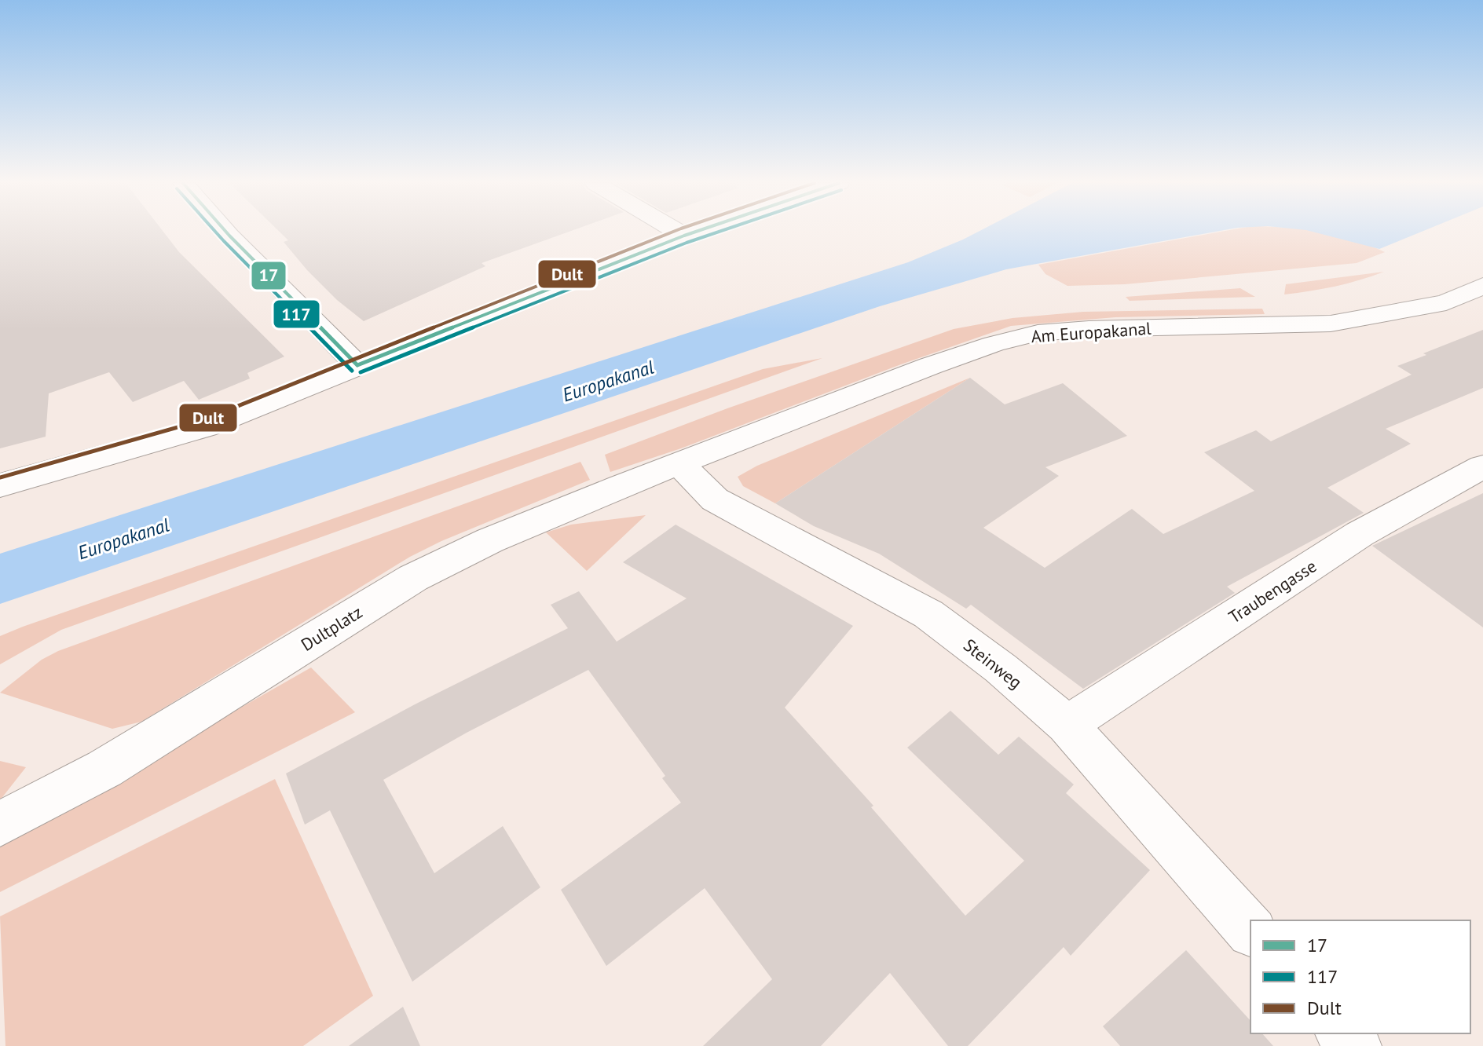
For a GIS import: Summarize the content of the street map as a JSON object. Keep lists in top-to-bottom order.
{
  "streets": {
    "street": [
      "Am Europakanal",
      "Traubengasse",
      "Dultplatz",
      "Steinweg"
    ]
  },
  "crossings": [
    ["Am Europakanal", "Dultplatz"],
    ["Am Europakanal", "Steinweg"],
    ["Traubengasse", "Steinweg"],
    ["Dultplatz", "Steinweg"]
  ],
  "water": ["Europakanal"],
  "lines": ["transit line 17", "transit line 117", "transit line Dult"],
  "legend": ["17", "117", "Dult"]
}
